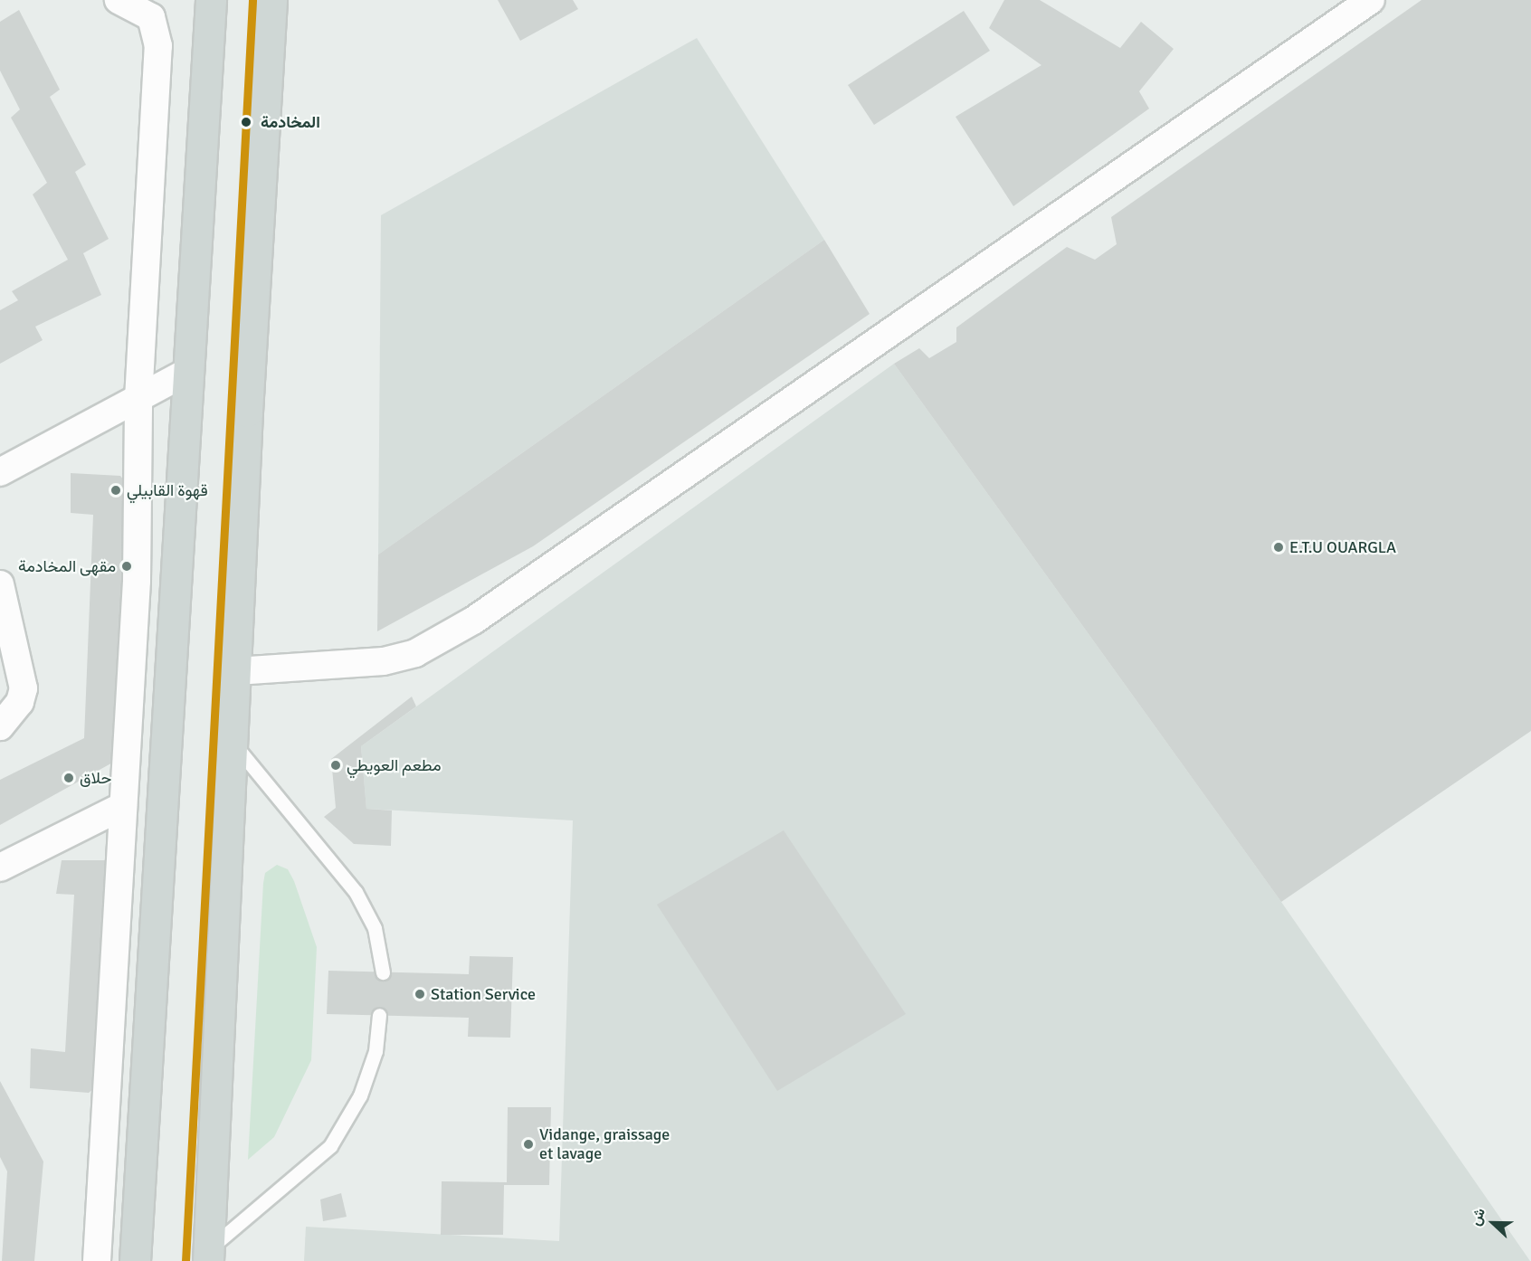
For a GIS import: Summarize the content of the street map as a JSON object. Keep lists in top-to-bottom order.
{
  "places": [
    "المخادمة",
    "قهوة القابيلي",
    "E.T.U OUARGLA",
    "مقهى المخادمة",
    "مطعم العويطي",
    "حلاق",
    "Station Service",
    "Vidange, graissage et lavage"
  ],
  "north": "left"
}
